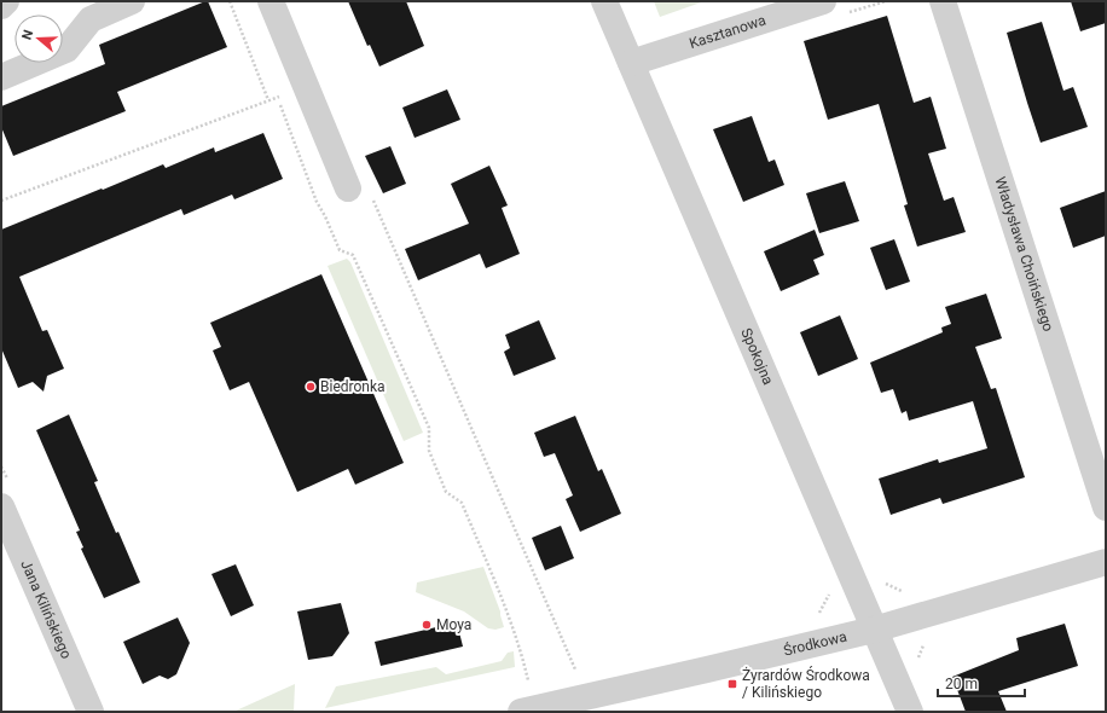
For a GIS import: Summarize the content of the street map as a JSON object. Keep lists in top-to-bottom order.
{
  "streets": {
    "street": [
      "Kasztanowa",
      "Władysława Choińskiego",
      "Spokojna",
      "Jana Kilińskiego",
      "Środkowa"
    ]
  },
  "crossings": [
    ["Kasztanowa", "Spokojna"],
    ["Spokojna", "Środkowa"]
  ],
  "places": {
    "other": ["Biedronka", "Moya"],
    "transit": ["Żyrardów Środkowa / Kilińskiego"]
  },
  "scale_bar": "20 m",
  "north": "left"
}
